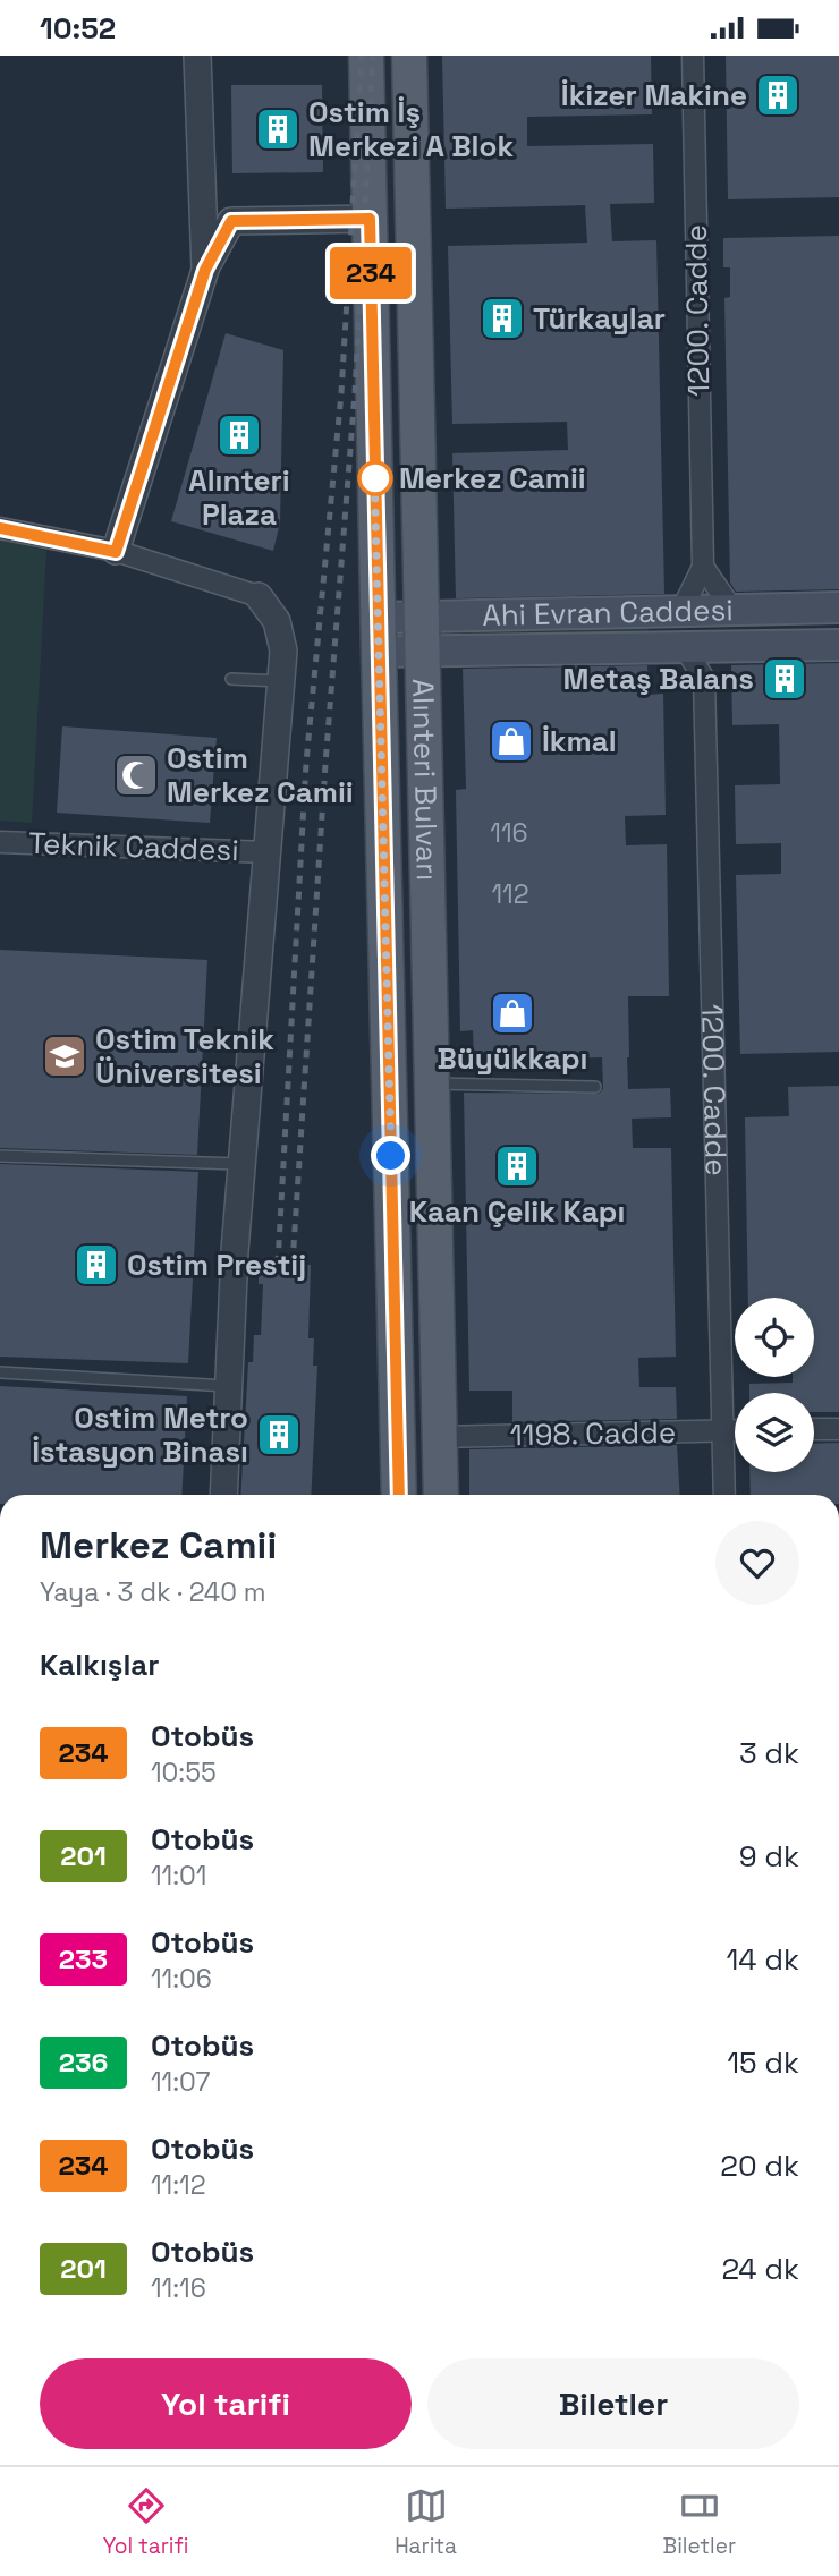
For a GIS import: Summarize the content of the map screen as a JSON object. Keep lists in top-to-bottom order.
{
  "streets": {
    "main road": ["Ahi Evran Caddesi", "Alınteri Bulvarı"],
    "street": ["1200. Cadde", "Teknik Caddesi", "1198. Cadde"]
  },
  "crossings": [
    ["1200. Cadde", "Ahi Evran Caddesi"],
    ["1200. Cadde", "1198. Cadde"],
    ["Ahi Evran Caddesi", "Alınteri Bulvarı"],
    ["Alınteri Bulvarı", "1198. Cadde"]
  ],
  "places": {
    "building": [
      "İkizer Makine",
      "Ostim İş Merkezi A Blok",
      "Türkaylar",
      "Alınteri Plaza",
      "Metaş Balans",
      "Kaan Çelik Kapı",
      "Ostim Prestij",
      "Ostim Metro İstasyon Binası"
    ],
    "other": ["Merkez Camii"],
    "shop": ["İkmal", "Büyükkapı"],
    "mosque": ["Ostim Merkez Camii"],
    "school or university": ["Ostim Teknik Üniversitesi"]
  },
  "lines": ["bus line 234"],
  "house_numbers": ["116", "112"],
  "page": {
    "status": "10:52",
    "on_map": "234",
    "heading": [
      ["Merkez Camii", "Yaya · 3 dk · 240 m"],
      "Kalkışlar"
    ],
    "list": [
      {
        "mark": "234",
        "name": "Otobüs",
        "note": "10:55",
        "value": "3 dk"
      },
      {
        "mark": "201",
        "name": "Otobüs",
        "note": "11:01",
        "value": "9 dk"
      },
      {
        "mark": "233",
        "name": "Otobüs",
        "note": "11:06",
        "value": "14 dk"
      },
      {
        "mark": "236",
        "name": "Otobüs",
        "note": "11:07",
        "value": "15 dk"
      },
      {
        "mark": "234",
        "name": "Otobüs",
        "note": "11:12",
        "value": "20 dk"
      },
      {
        "mark": "201",
        "name": "Otobüs",
        "note": "11:16",
        "value": "24 dk"
      }
    ],
    "buttons": ["Yol tarifi", "Biletler"],
    "tabs": ["Yol tarifi", "Harita", "Biletler"]
  }
}
